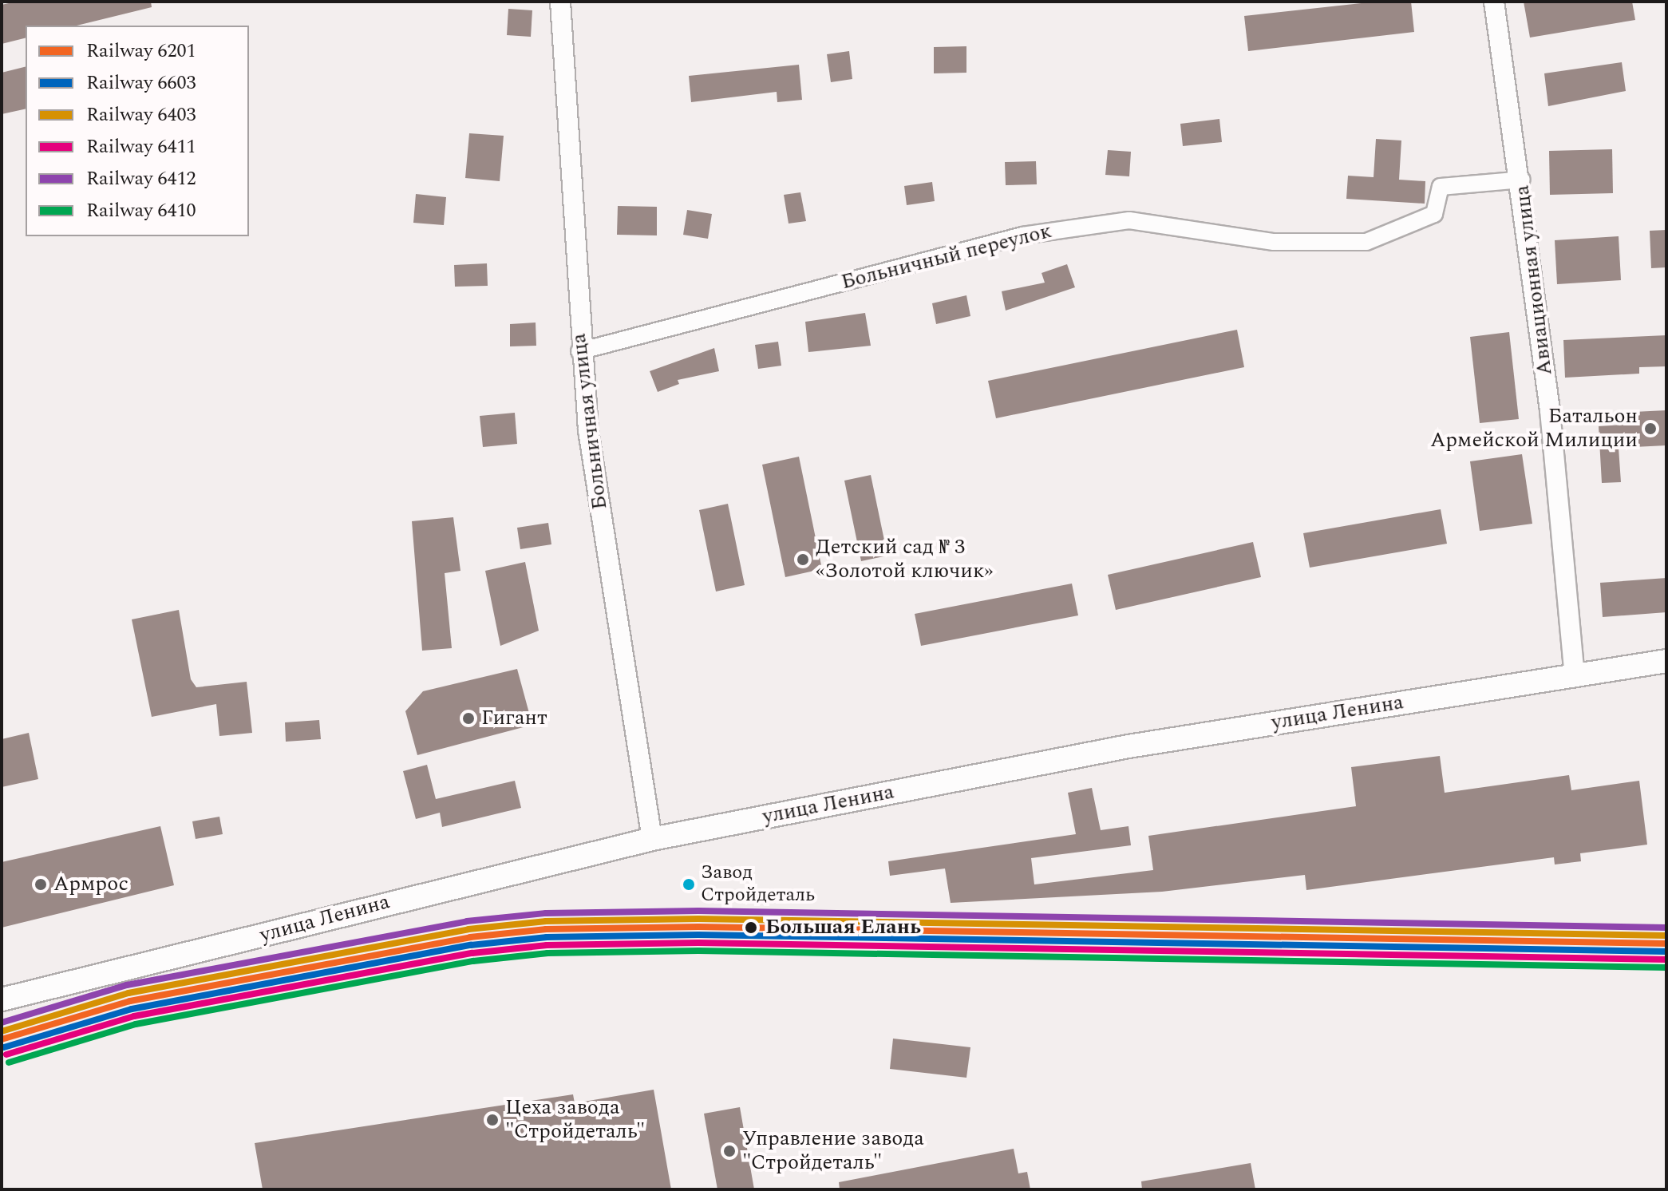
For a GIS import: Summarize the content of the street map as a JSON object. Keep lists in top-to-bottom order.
{
  "streets": {
    "main road": ["улица Ленина"],
    "street": ["Больничный переулок", "Авиационная улица", "Больничная улица"]
  },
  "crossings": [
    ["Больничный переулок", "Авиационная улица"],
    ["Больничный переулок", "Больничная улица"],
    ["Авиационная улица", "улица Ленина"],
    ["Больничная улица", "улица Ленина"]
  ],
  "places": [
    "Батальон Армейской Милиции",
    "Детский сад № 3 «Золотой ключик»",
    "Гигант",
    "Армрос",
    "Завод Стройдеталь",
    "Большая Елань",
    "Цеха завода \"Стройдеталь\"",
    "Управление завода \"Стройдеталь\""
  ],
  "lines": [
    "rail line 6412",
    "rail line 6403",
    "rail line 6201",
    "rail line 6603",
    "rail line 6411",
    "rail line 6410"
  ],
  "legend": [
    "Railway 6201",
    "Railway 6603",
    "Railway 6403",
    "Railway 6411",
    "Railway 6412",
    "Railway 6410"
  ]
}
